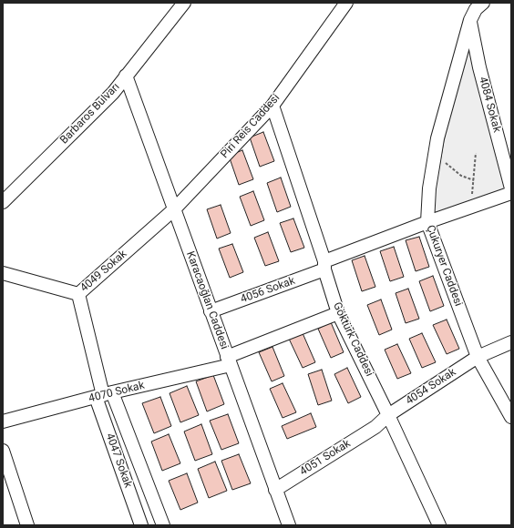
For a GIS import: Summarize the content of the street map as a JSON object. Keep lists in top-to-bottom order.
{
  "streets": {
    "street": [
      "4084 Sokak",
      "Barbaros Bulvarı",
      "Piri Reis Caddesi",
      "Çukuryer Caddesi",
      "4049 Sokak",
      "4056 Sokak",
      "Karacaoğlan Caddesi",
      "Göktürk Caddesi",
      "4054 Sokak",
      "4070 Sokak",
      "4051 Sokak",
      "4047 Sokak"
    ]
  },
  "crossings": [
    ["4084 Sokak", "Çukuryer Caddesi"],
    ["Barbaros Bulvarı", "Karacaoğlan Caddesi"],
    ["Piri Reis Caddesi", "4049 Sokak"],
    ["Piri Reis Caddesi", "Karacaoğlan Caddesi"],
    ["Piri Reis Caddesi", "Göktürk Caddesi"],
    ["Çukuryer Caddesi", "4056 Sokak"],
    ["Çukuryer Caddesi", "4054 Sokak"],
    ["4049 Sokak", "Karacaoğlan Caddesi"],
    ["4049 Sokak", "4070 Sokak"],
    ["4049 Sokak", "4047 Sokak"],
    ["4056 Sokak", "Karacaoğlan Caddesi"],
    ["4056 Sokak", "Göktürk Caddesi"],
    ["Karacaoğlan Caddesi", "4070 Sokak"],
    ["Karacaoğlan Caddesi", "4051 Sokak"],
    ["Göktürk Caddesi", "4054 Sokak"],
    ["Göktürk Caddesi", "4070 Sokak"],
    ["4054 Sokak", "4051 Sokak"],
    ["4070 Sokak", "4047 Sokak"]
  ]
}
